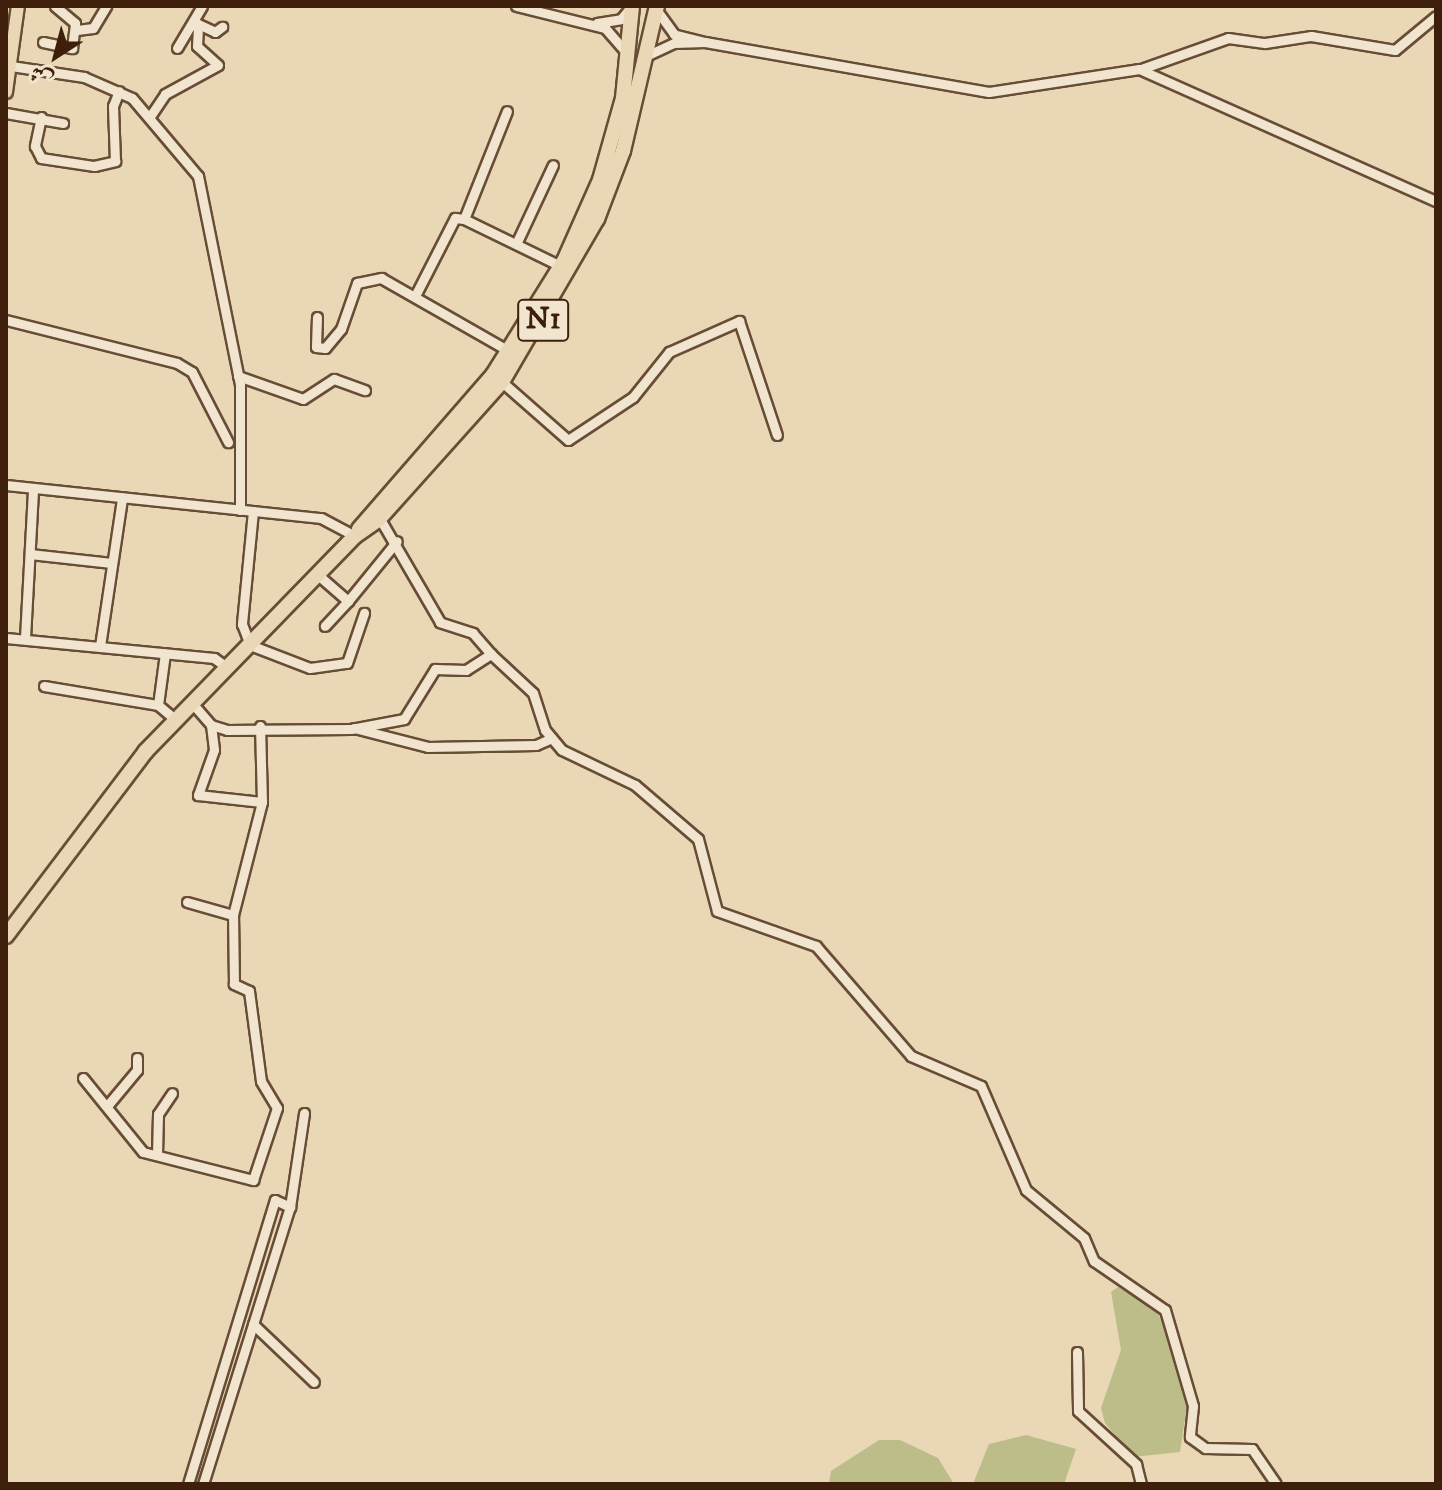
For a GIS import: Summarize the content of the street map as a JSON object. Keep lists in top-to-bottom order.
{
  "streets": {
    "highway": ["N1"]
  },
  "north": "bottom left"
}
